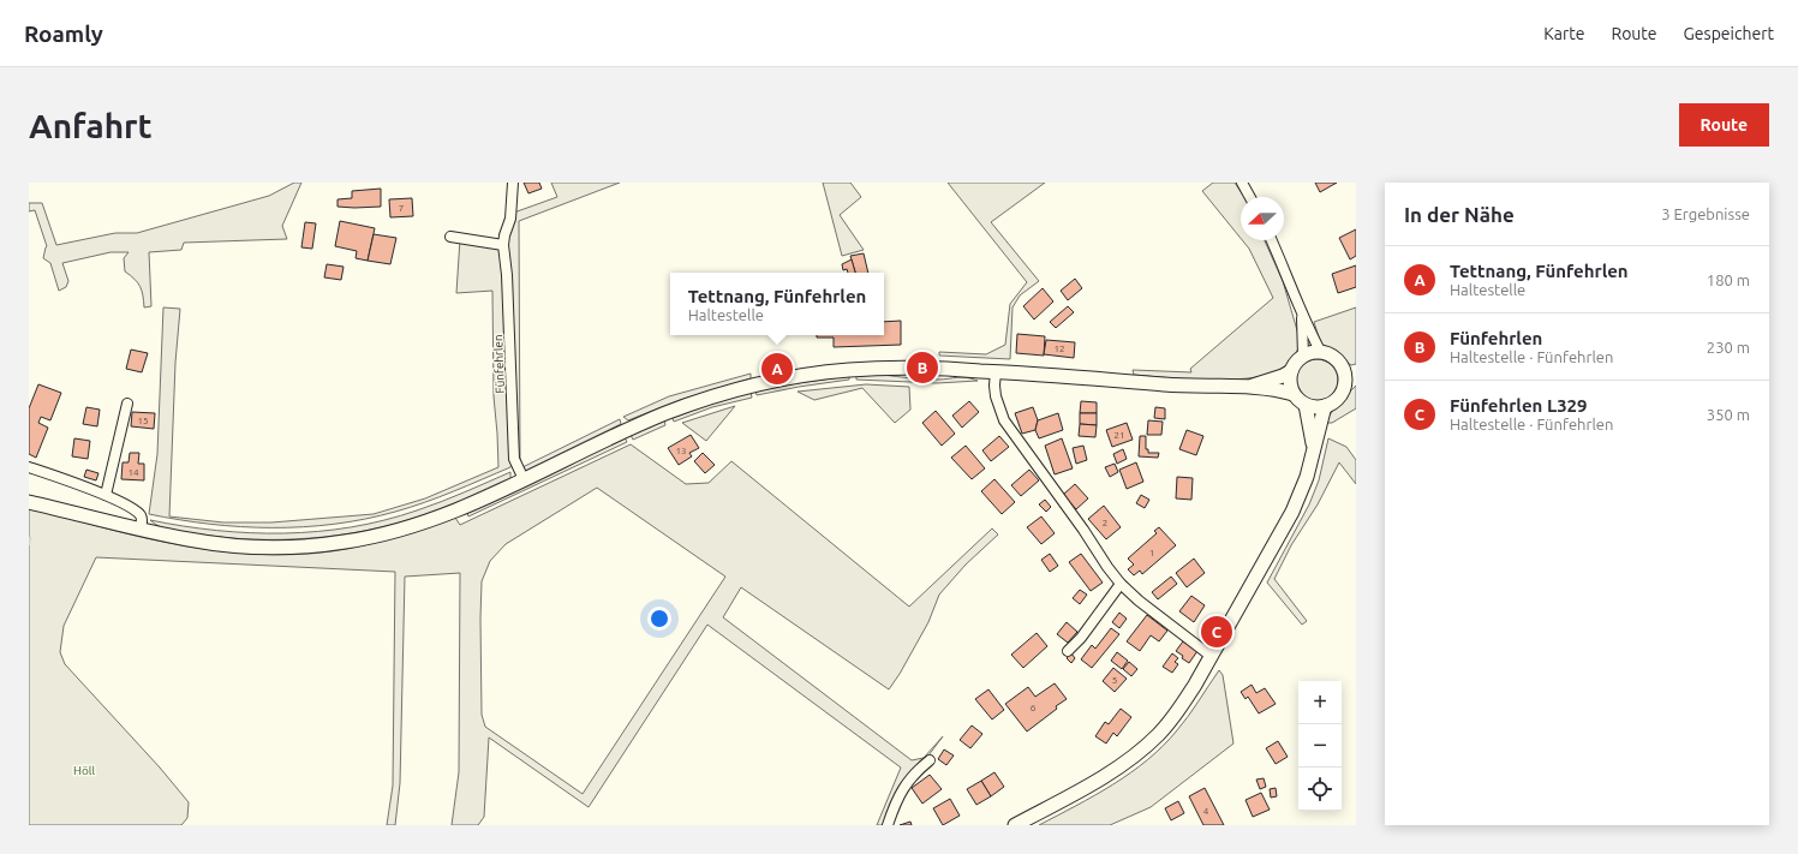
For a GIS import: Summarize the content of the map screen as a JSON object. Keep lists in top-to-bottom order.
{
  "streets": {
    "street": ["Fünfehrlen"]
  },
  "parks": ["Höll"],
  "house_numbers": [
    "7",
    "12",
    "15",
    "21",
    "13",
    "14",
    "2",
    "1",
    "5",
    "6",
    "4"
  ],
  "north": "left",
  "page": {
    "header": "Roamly",
    "nav": ["Karte", "Route", "Gespeichert"],
    "buttons": "Route",
    "title": "Anfahrt",
    "heading": ["In der Nähe", "3 Ergebnisse"],
    "list": [
      {
        "mark": "A",
        "name": "Tettnang, Fünfehrlen",
        "note": "Haltestelle",
        "value": "180 m"
      },
      {
        "mark": "B",
        "name": "Fünfehrlen",
        "note": "Haltestelle · Fünfehrlen",
        "value": "230 m"
      },
      {
        "mark": "C",
        "name": "Fünfehrlen L329",
        "note": "Haltestelle · Fünfehrlen",
        "value": "350 m"
      }
    ],
    "popup": ["Tettnang, Fünfehrlen", "Haltestelle"],
    "pins": ["B", "A", "C"],
    "map_buttons": ["+", "−"]
  }
}
